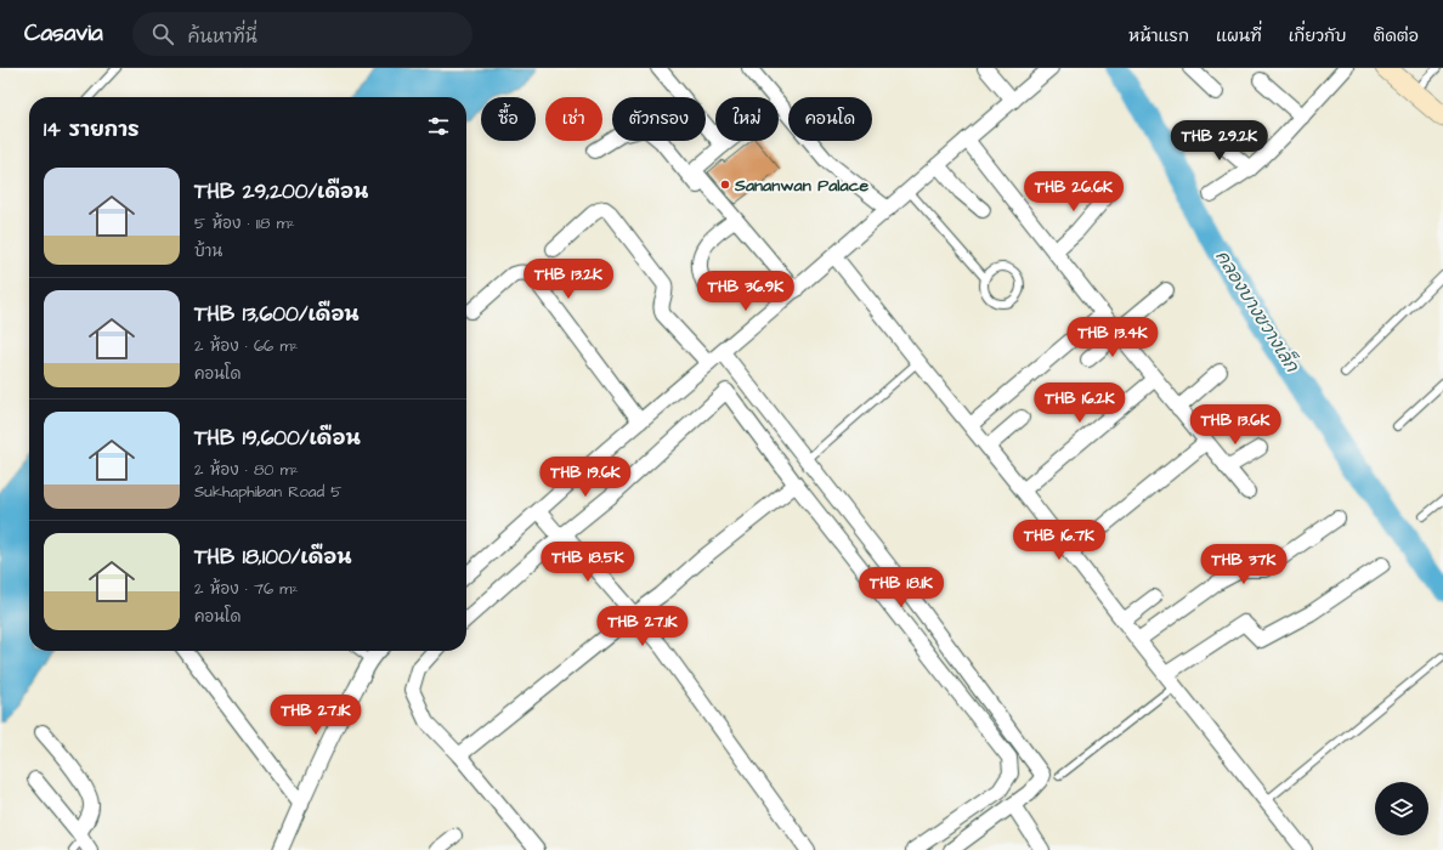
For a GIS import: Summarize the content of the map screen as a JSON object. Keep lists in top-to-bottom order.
{
  "water": ["คลองบางขวางเล็ก"],
  "places": ["Sananwan Palace"],
  "page": {
    "header": "Casavia",
    "search": "ค้นหาที่นี่",
    "nav": [
      "หน้าแรก",
      "แผนที่",
      "เกี่ยวกับ",
      "ติดต่อ"
    ],
    "chip": [
      "ซื้อ",
      "เช่า",
      "ตัวกรอง",
      "ใหม่",
      "คอนโด"
    ],
    "heading": "14 รายการ",
    "price": [
      "THB 29.2K",
      "THB 26.6K",
      "THB 13.2K",
      "THB 36.9K",
      "THB 13.4K",
      "THB 16.2K",
      "THB 13.6K",
      "THB 19.6K",
      "THB 16.7K",
      "THB 18.5K",
      "THB 37K",
      "THB 18.1K",
      "THB 27.1K",
      "THB 27.1K"
    ],
    "list": [
      {
        "name": "THB 29,200/เดือน",
        "note": "5 ห้อง · 118 m² · บ้าน"
      },
      {
        "name": "THB 13,600/เดือน",
        "note": "2 ห้อง · 66 m² · คอนโด"
      },
      {
        "name": "THB 19,600/เดือน",
        "note": "2 ห้อง · 80 m² · Sukhaphiban Road 5"
      },
      {
        "name": "THB 18,100/เดือน",
        "note": "2 ห้อง · 76 m² · คอนโด"
      }
    ]
  }
}
